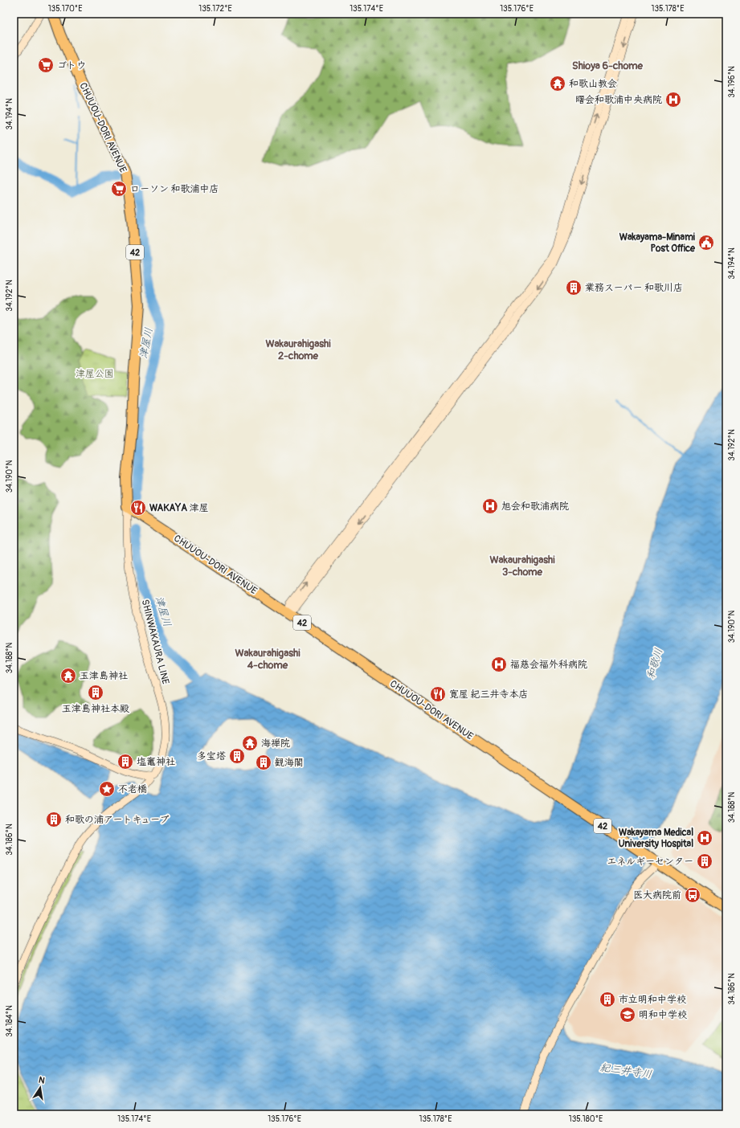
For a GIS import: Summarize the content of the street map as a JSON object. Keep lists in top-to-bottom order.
{
  "streets": {
    "highway": ["CHUUOU-DORI AVENUE", "42"],
    "street": ["SHINWAKAURA LINE"]
  },
  "crossings": [
    ["CHUUOU-DORI AVENUE", "SHINWAKAURA LINE"]
  ],
  "districts": [
    "Shioya 6-chome",
    "Wakaurahigashi 2-chome",
    "Wakaurahigashi 3-chome",
    "Wakaurahigashi 4-chome"
  ],
  "water": ["津屋川", "和歌川", "紀三井寺川"],
  "parks": ["津屋公園"],
  "places": {
    "supermarket": ["ゴトウ", "ローソン 和歌浦中店"],
    "temple": ["和歌山教会", "玉津島神社", "海禅院"],
    "hospital": [
      "曙会和歌浦中央病院",
      "旭会和歌浦病院",
      "福慈会福外科病院",
      "Wakayama Medical University Hospital"
    ],
    "public building": ["Wakayama-Minami Post Office"],
    "building": [
      "業務スーパー 和歌川店",
      "玉津島神社本殿",
      "多宝塔",
      "塩竃神社",
      "観海閣",
      "和歌の浦アートキューブ",
      "エネルギーセンター",
      "市立明和中学校"
    ],
    "restaurant": ["WAKAYA 津屋", "寛屋 紀三井寺本店"],
    "place": ["不老橋"],
    "bus stop": ["医大病院前"],
    "school or university": ["明和中学校"]
  },
  "north": "top",
  "coordinates": [
    "135.170°E",
    "135.172°E",
    "135.174°E",
    "135.176°E",
    "135.178°E",
    "34.196°N",
    "34.194°N",
    "34.192°N",
    "34.190°N",
    "34.188°N",
    "34.186°N",
    "34.184°N",
    "135.180°E"
  ]
}
